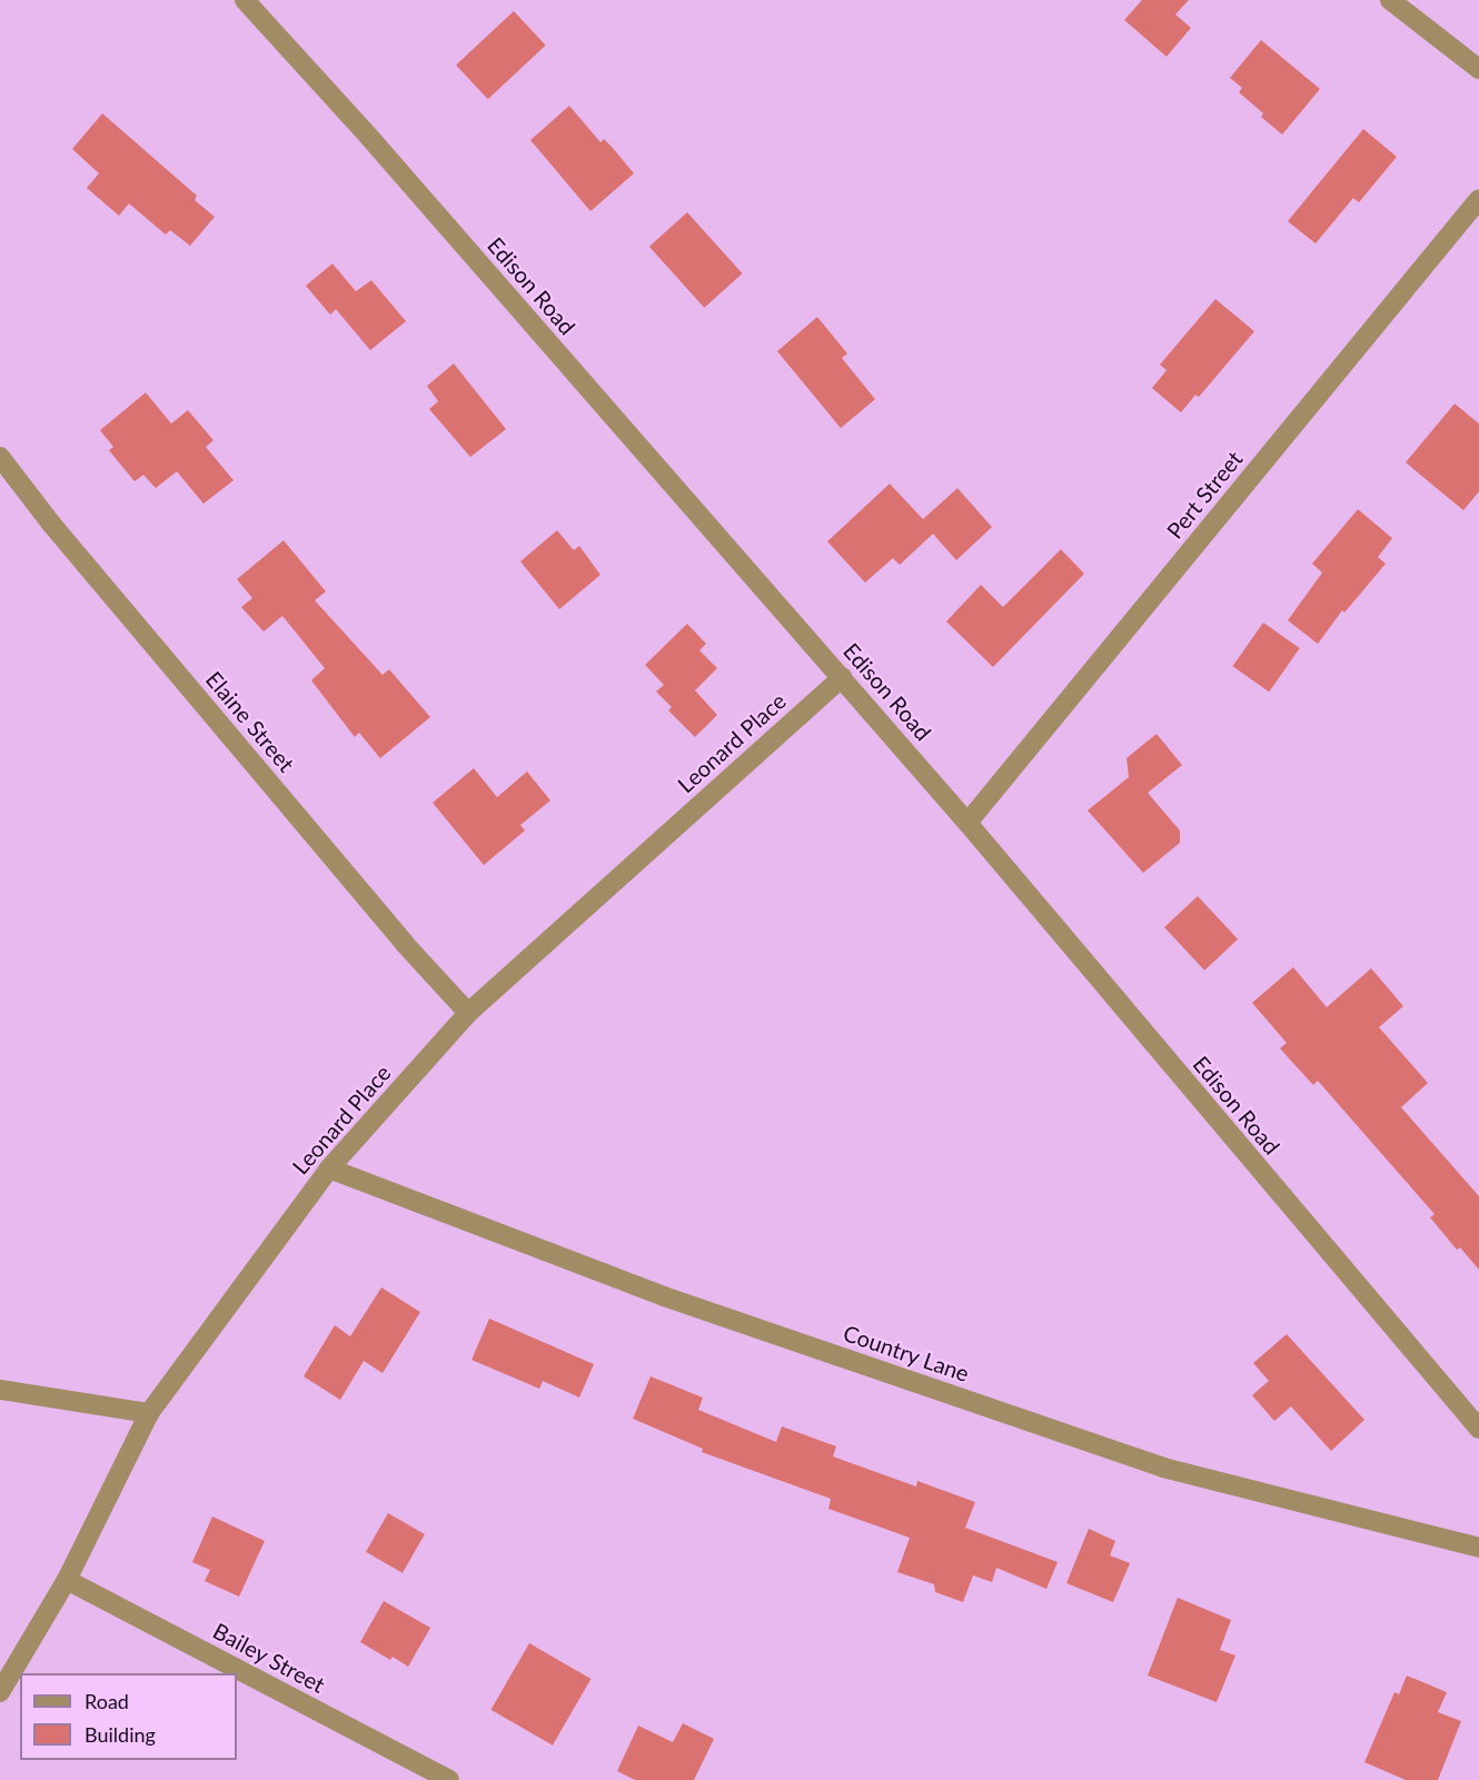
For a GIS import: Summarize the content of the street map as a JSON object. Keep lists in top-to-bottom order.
{
  "streets": {
    "street": [
      "Edison Road",
      "Pert Street",
      "Elaine Street",
      "Leonard Place",
      "Country Lane",
      "Bailey Street"
    ]
  },
  "crossings": [
    ["Edison Road", "Pert Street"],
    ["Edison Road", "Leonard Place"],
    ["Elaine Street", "Leonard Place"],
    ["Leonard Place", "Country Lane"],
    ["Leonard Place", "Bailey Street"]
  ],
  "legend": ["Road", "Building"]
}
